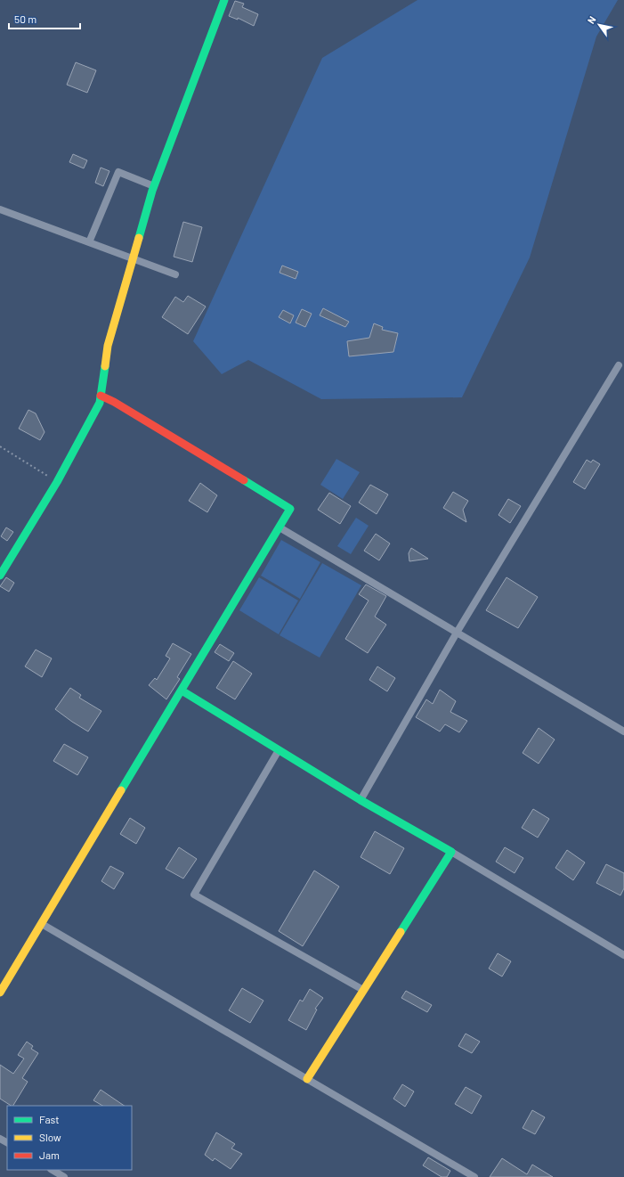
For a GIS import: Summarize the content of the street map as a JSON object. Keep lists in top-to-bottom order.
{
  "legend": ["Fast", "Slow", "Jam"],
  "scale_bar": "50 m",
  "north": "top left"
}
